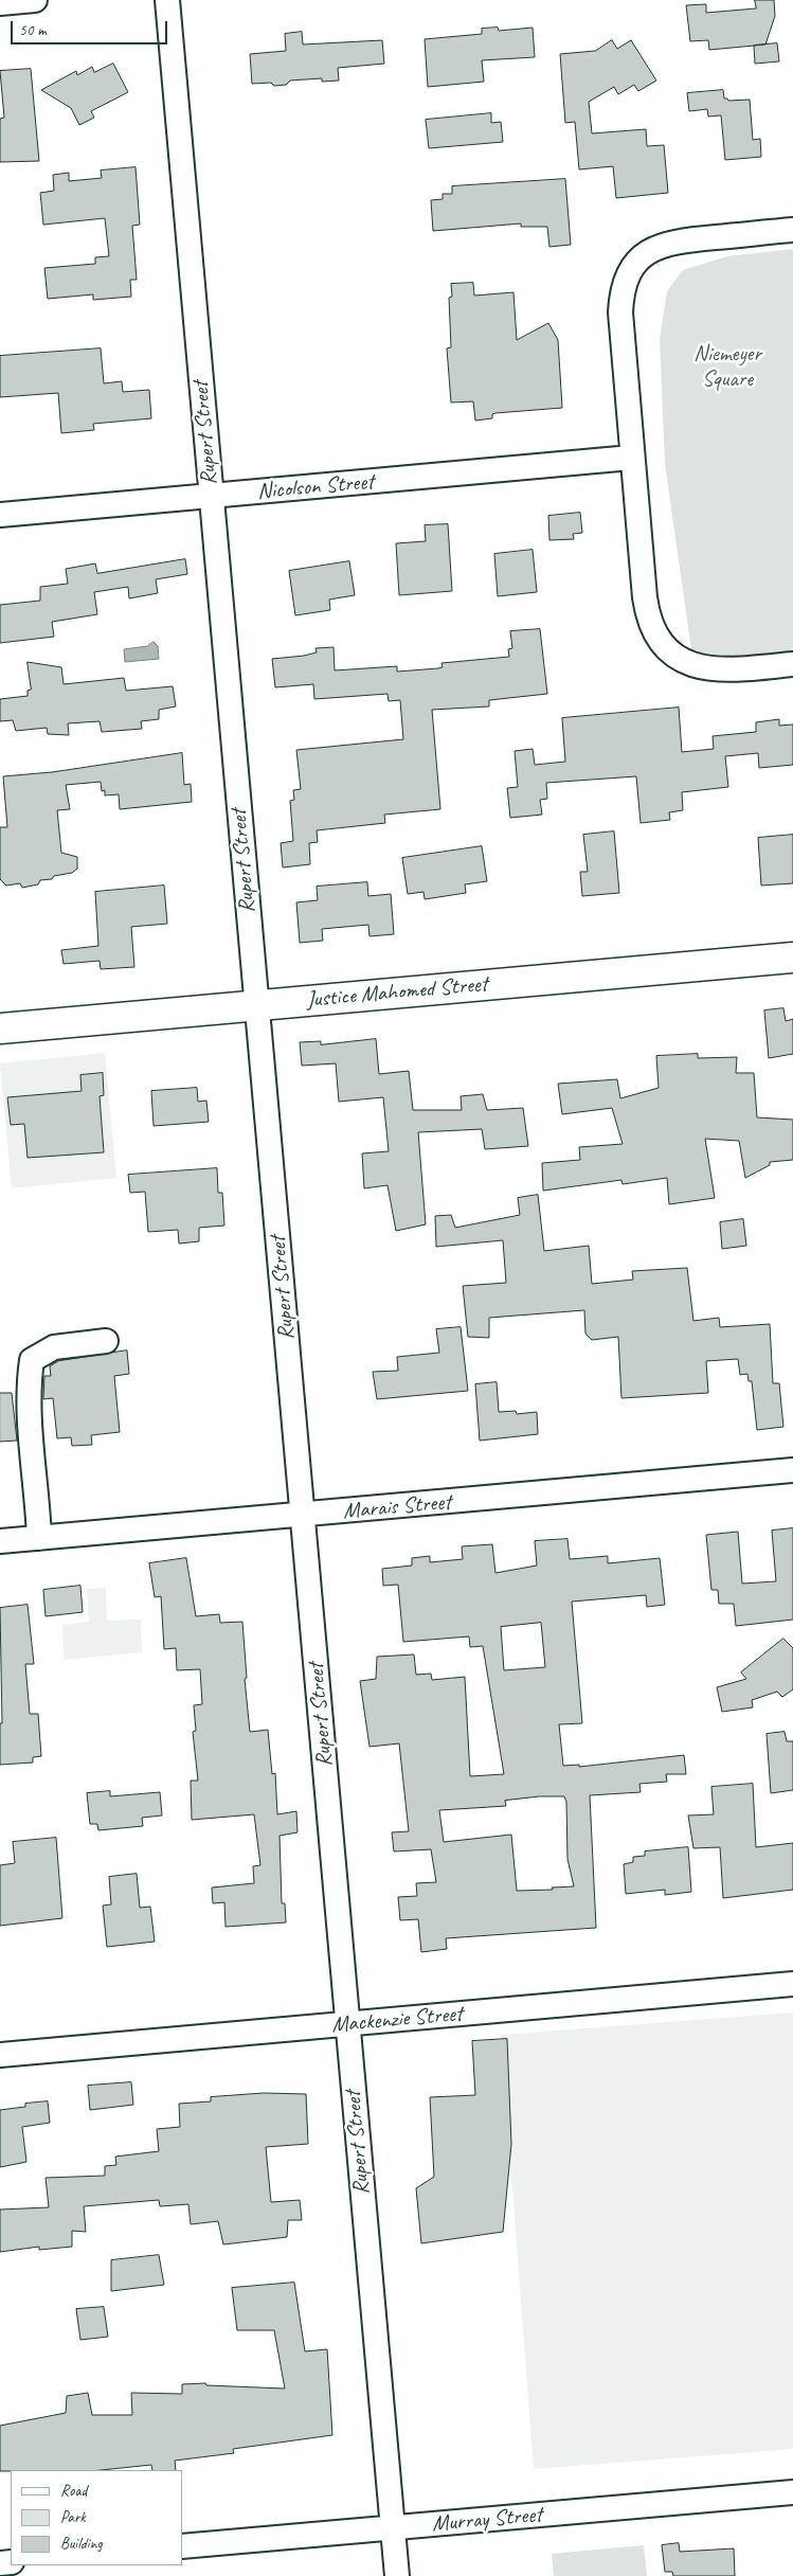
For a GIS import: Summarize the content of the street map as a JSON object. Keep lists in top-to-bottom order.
{
  "streets": {
    "main road": ["Justice Mahomed Street"],
    "street": [
      "Rupert Street",
      "Nicolson Street",
      "Marais Street",
      "Mackenzie Street",
      "Murray Street"
    ]
  },
  "crossings": [
    ["Rupert Street", "Nicolson Street"],
    ["Rupert Street", "Justice Mahomed Street"],
    ["Rupert Street", "Marais Street"],
    ["Rupert Street", "Mackenzie Street"],
    ["Rupert Street", "Murray Street"]
  ],
  "parks": ["Niemeyer Square"],
  "legend": ["Road", "Park", "Building"],
  "scale_bar": "50 m"
}
